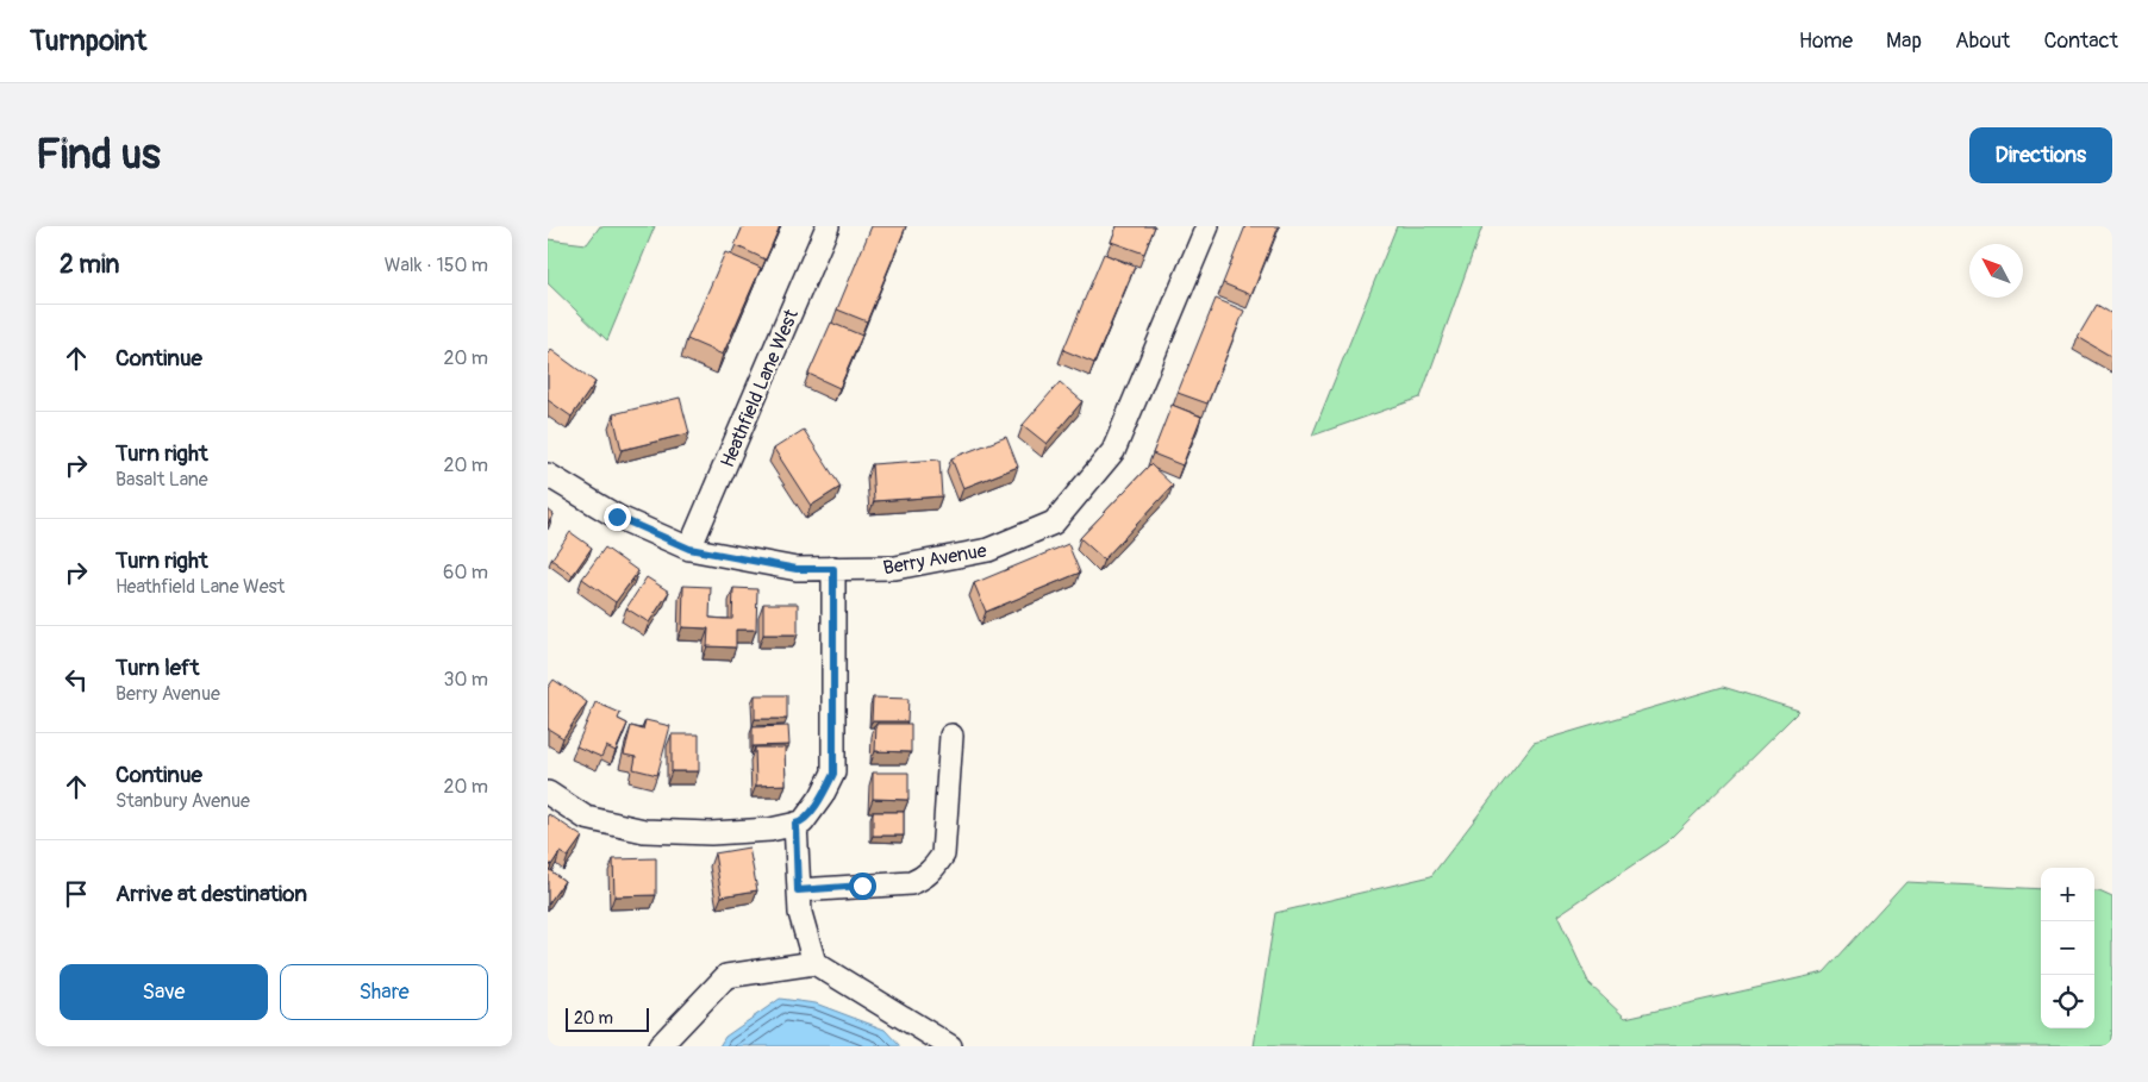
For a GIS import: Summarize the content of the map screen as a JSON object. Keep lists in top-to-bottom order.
{
  "streets": {
    "street": ["Heathfield Lane West", "Berry Avenue"]
  },
  "crossings": [
    ["Heathfield Lane West", "Berry Avenue"]
  ],
  "scale_bar": "20 m",
  "north": "top left",
  "page": {
    "header": "Turnpoint",
    "nav": [
      "Home",
      "Map",
      "About",
      "Contact"
    ],
    "buttons": [
      "Directions",
      ["Save", "Share"]
    ],
    "title": "Find us",
    "heading": ["2 min", "Walk · 150 m"],
    "list": [
      ["Continue", "20 m"],
      ["Turn right", "Basalt Lane", "20 m"],
      ["Turn right", "Heathfield Lane West", "60 m"],
      ["Turn left", "Berry Avenue", "30 m"],
      ["Continue", "Stanbury Avenue", "20 m"],
      "Arrive at destination"
    ],
    "map_buttons": ["+", "−"],
    "scale": "20 m"
  }
}
